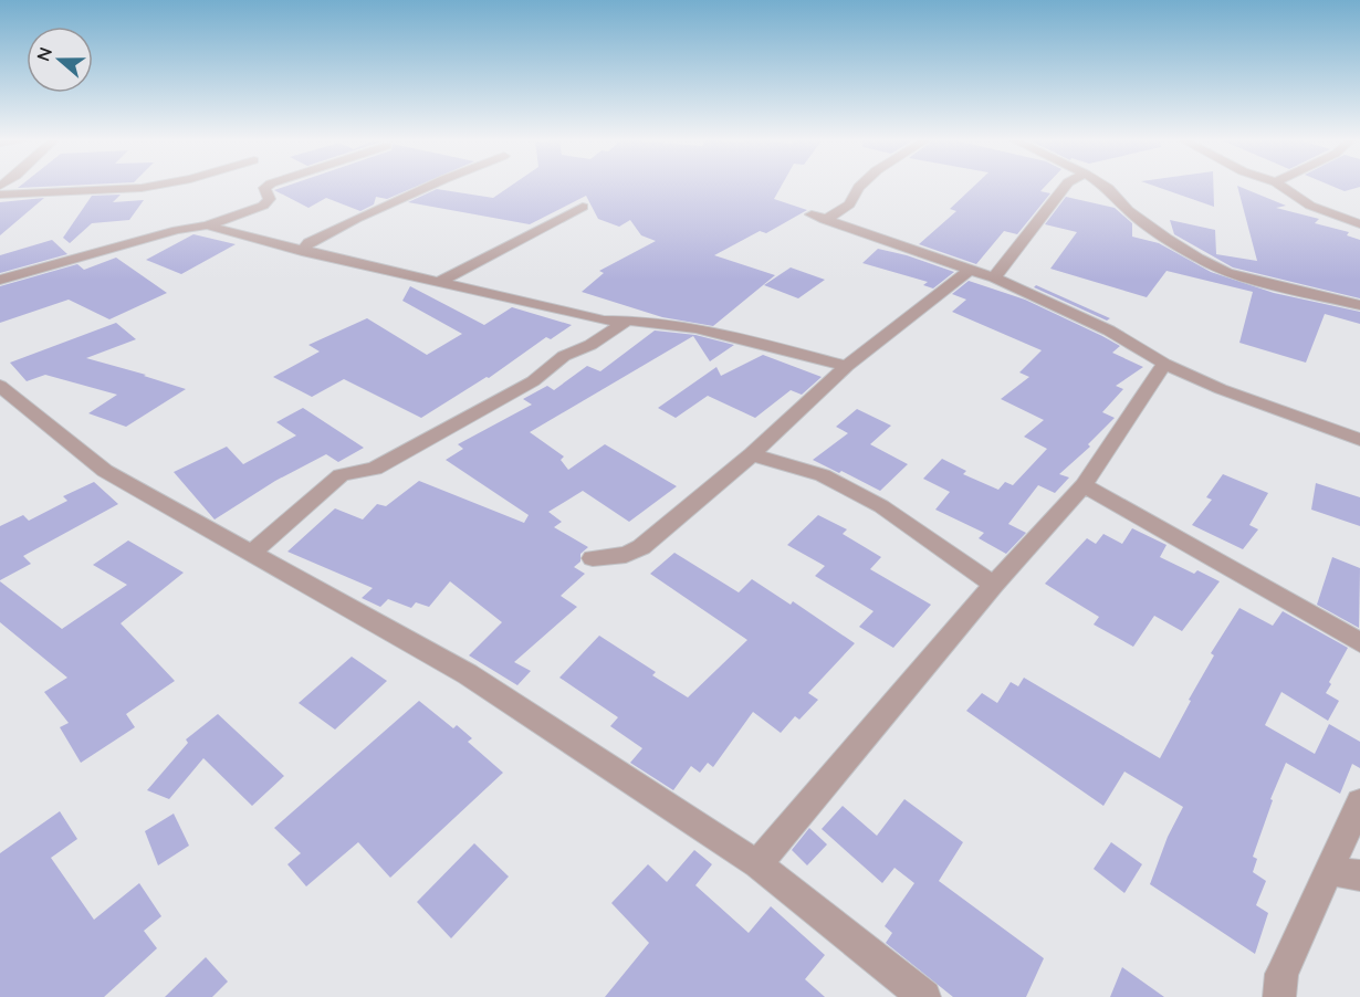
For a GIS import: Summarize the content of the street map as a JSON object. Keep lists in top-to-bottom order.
{
  "north": "left"
}
